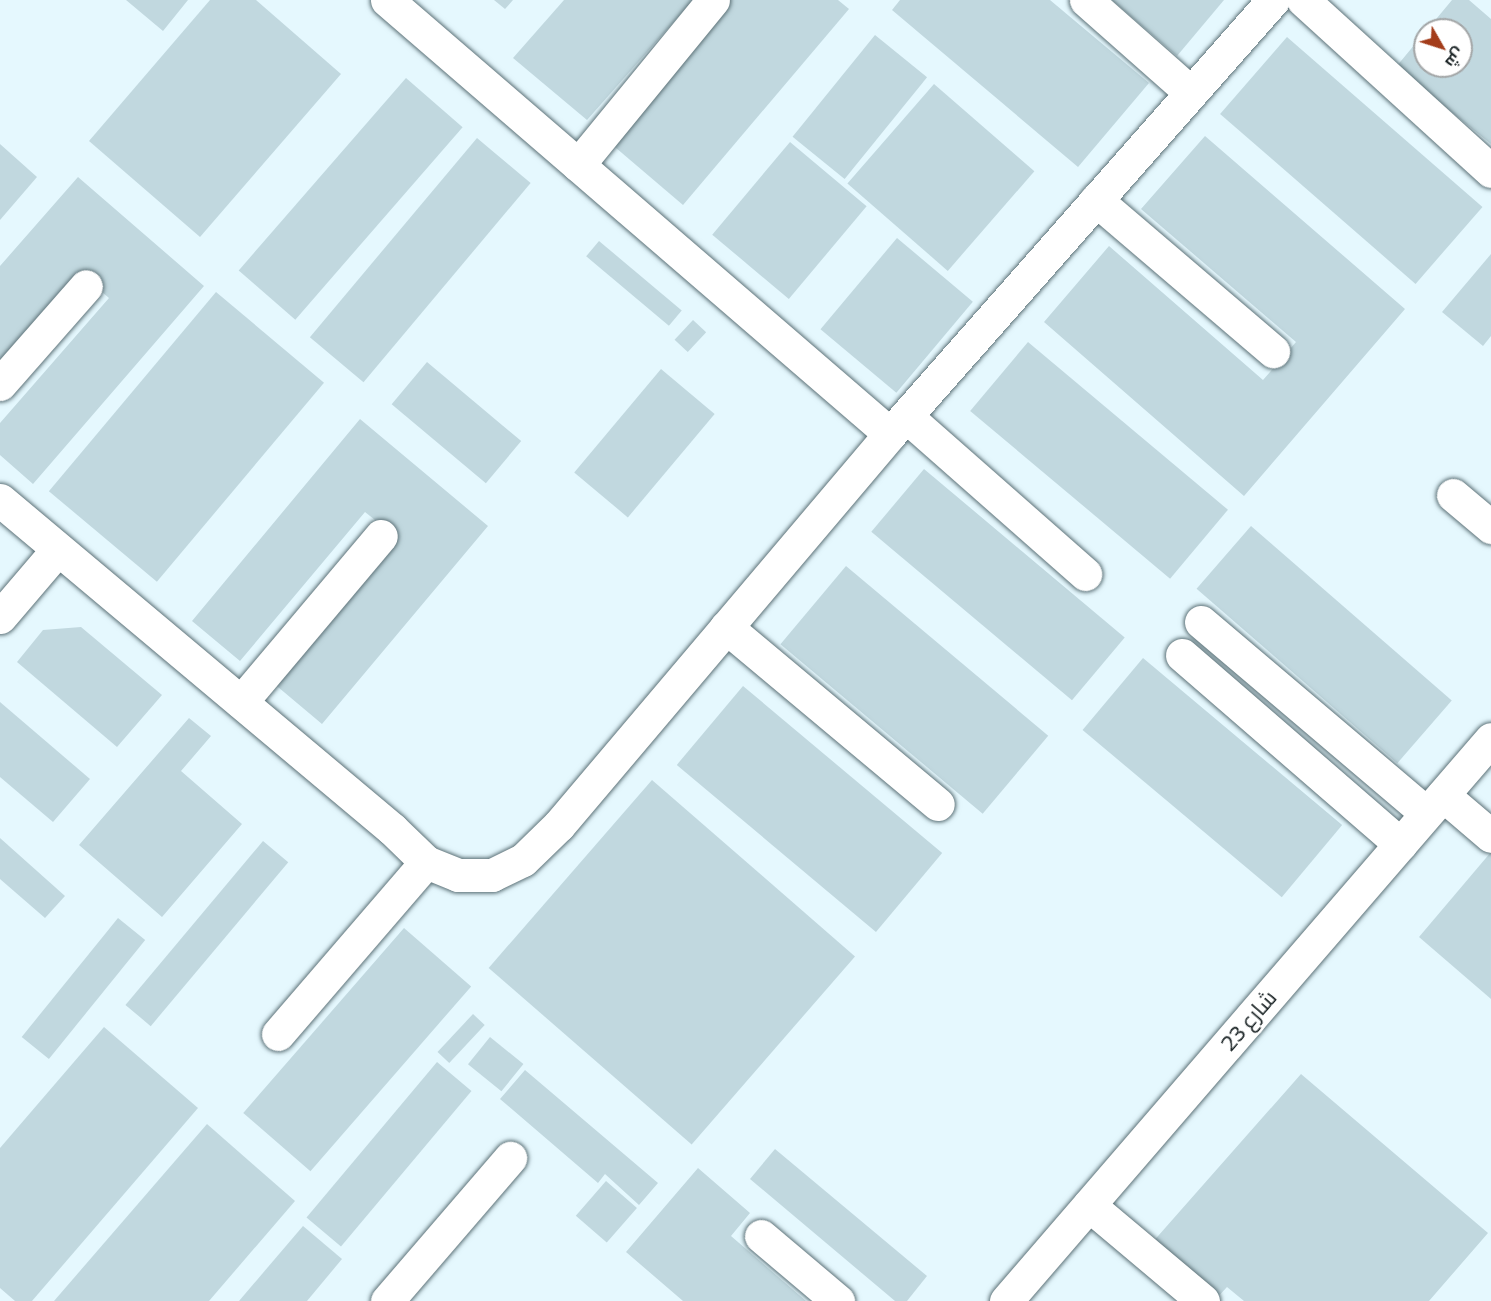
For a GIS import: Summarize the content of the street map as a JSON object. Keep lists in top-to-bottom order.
{
  "streets": {
    "street": ["شارع 23"]
  },
  "north": "bottom right"
}
